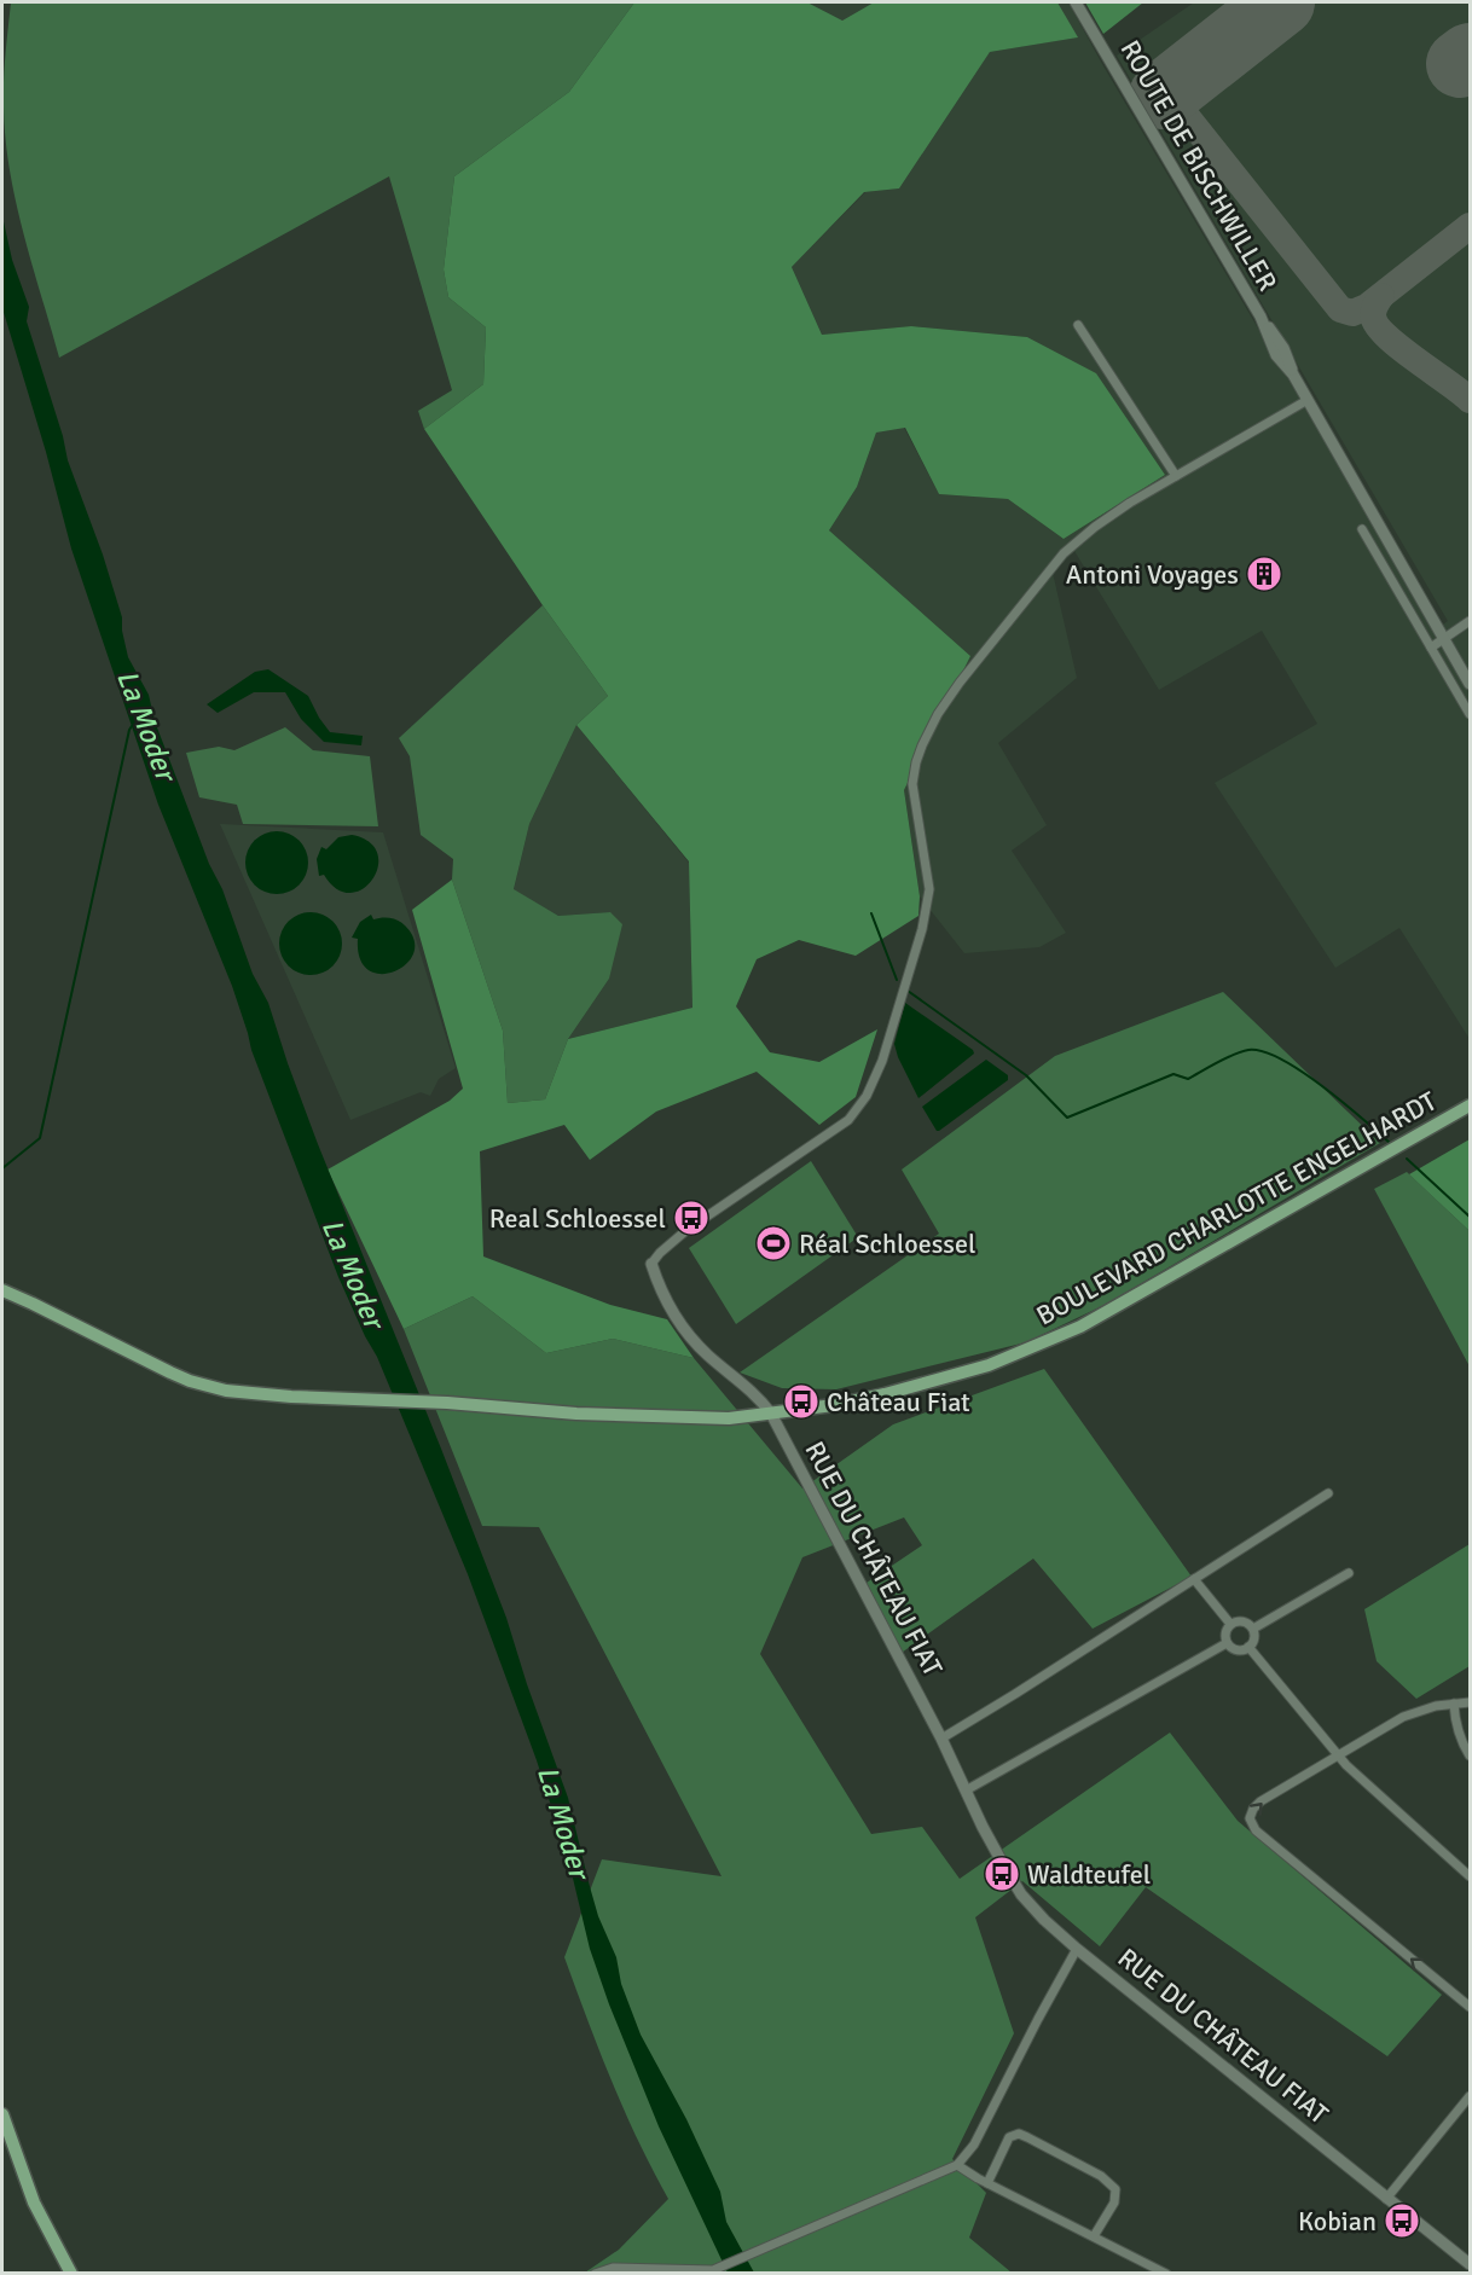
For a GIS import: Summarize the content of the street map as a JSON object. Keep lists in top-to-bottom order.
{
  "streets": {
    "main road": ["BOULEVARD CHARLOTTE ENGELHARDT"],
    "street": ["ROUTE DE BISCHWILLER", "RUE DU CHÂTEAU FIAT"]
  },
  "crossings": [
    ["ROUTE DE BISCHWILLER", "RUE DU CHÂTEAU FIAT"],
    ["BOULEVARD CHARLOTTE ENGELHARDT", "RUE DU CHÂTEAU FIAT"]
  ],
  "water": ["La Moder"],
  "places": {
    "building": ["Antoni Voyages"],
    "bus stop": [
      "Real Schloessel",
      "Château Fiat",
      "Waldteufel",
      "Kobian"
    ],
    "sports": ["Réal Schloessel"]
  }
}
